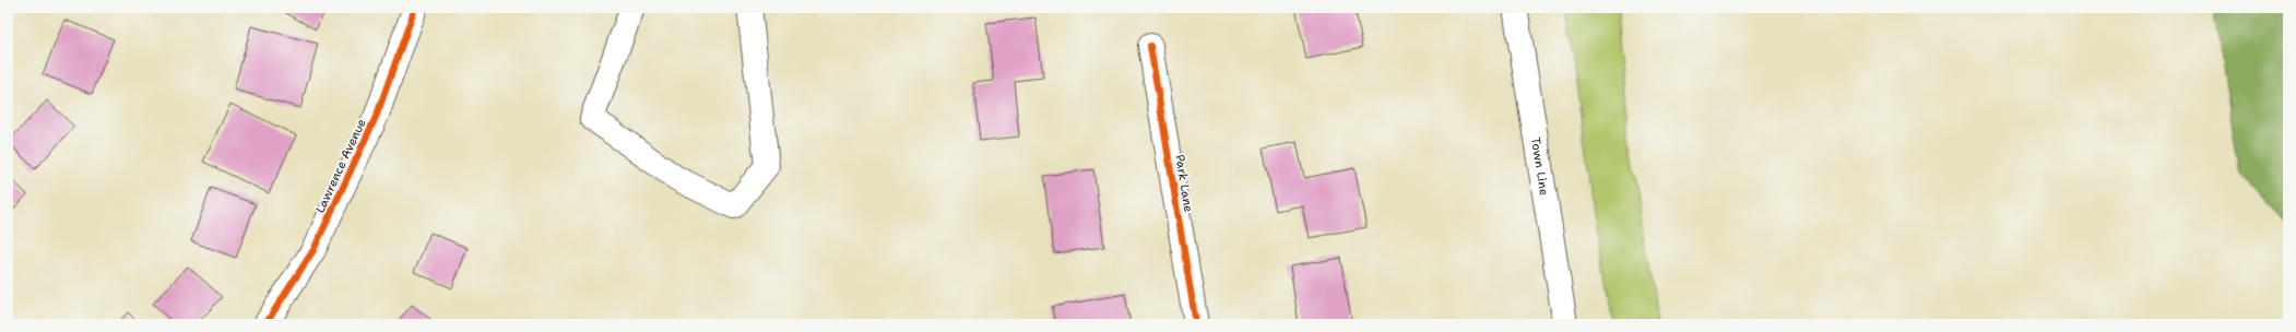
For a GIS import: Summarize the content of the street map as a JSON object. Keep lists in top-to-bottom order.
{
  "streets": {
    "street": ["Lawrence Avenue", "Town Line", "Park Lane"]
  }
}
